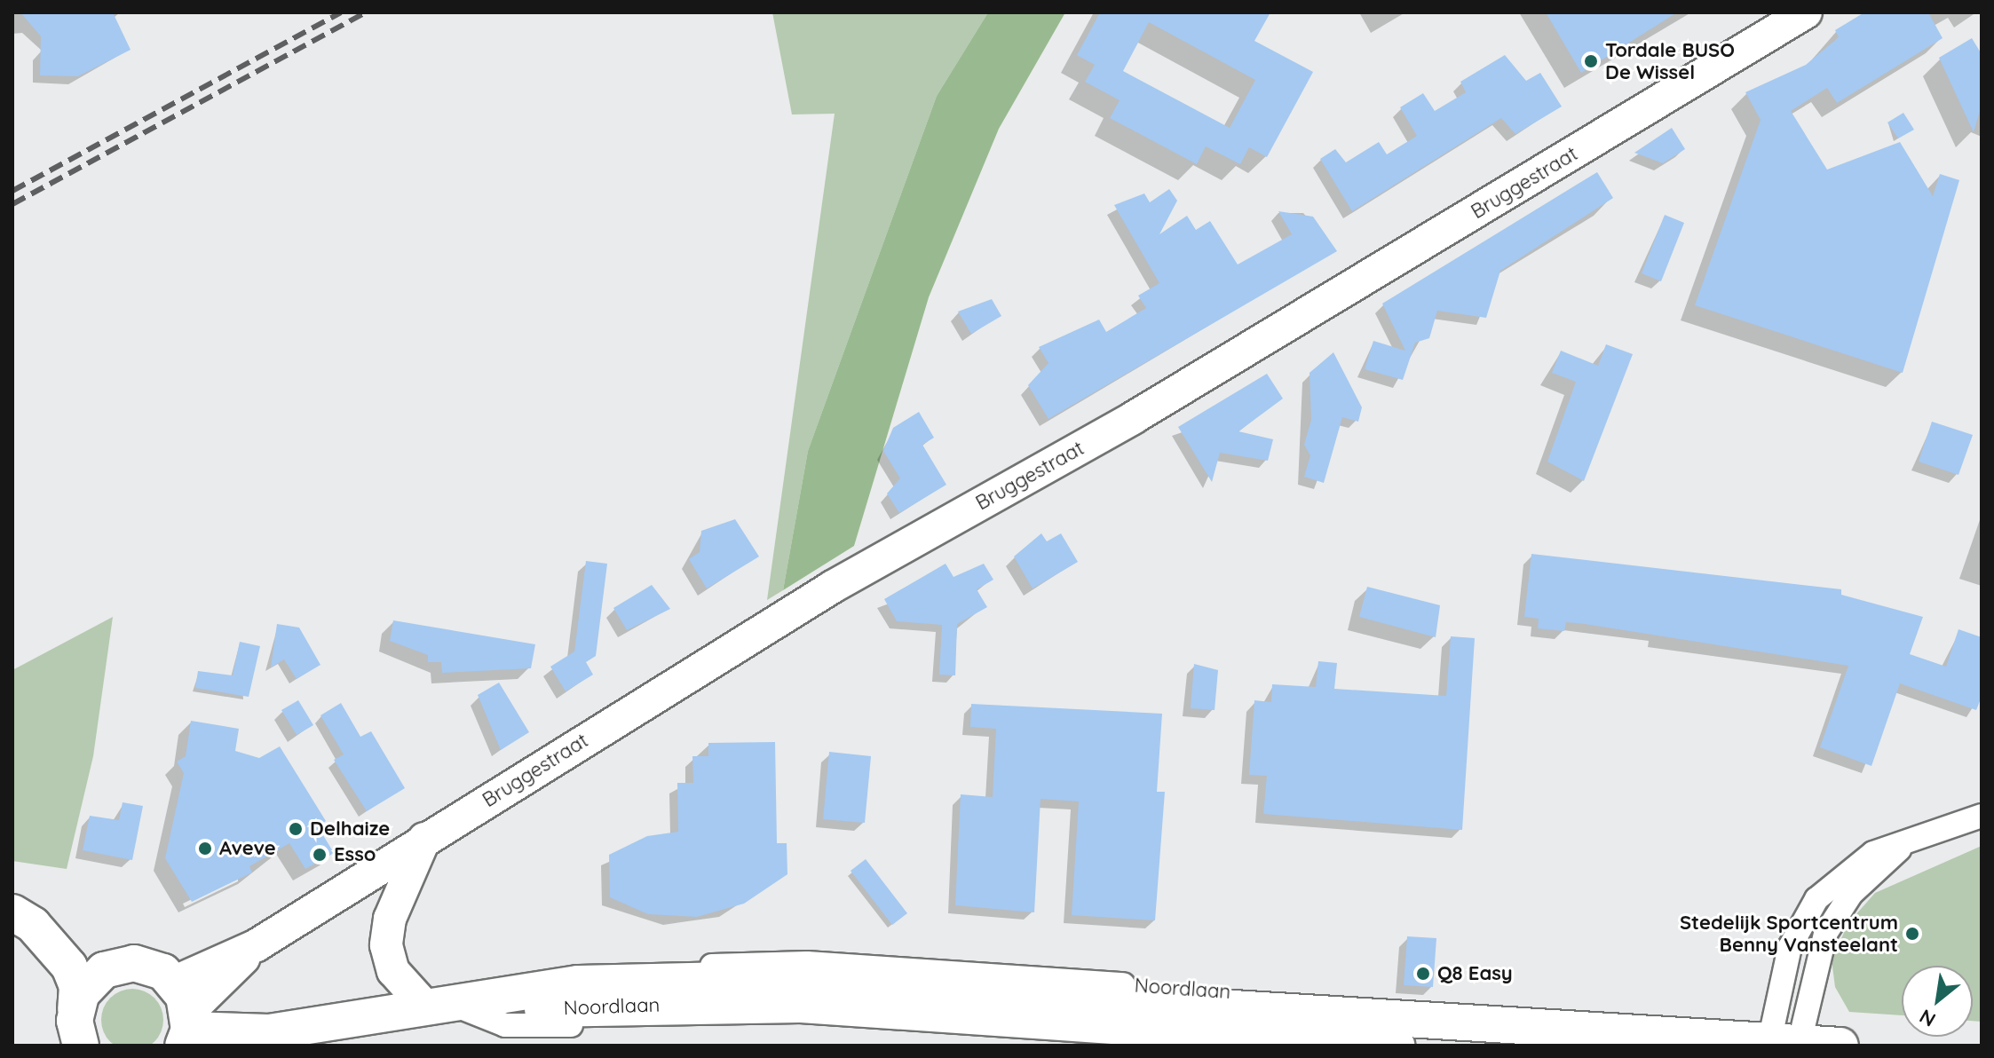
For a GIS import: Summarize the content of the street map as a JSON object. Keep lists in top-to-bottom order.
{
  "streets": {
    "main road": ["Noordlaan"],
    "street": ["Bruggestraat"]
  },
  "crossings": [
    ["Bruggestraat", "Noordlaan"]
  ],
  "places": [
    "Tordale BUSO De Wissel",
    "Delhaize",
    "Aveve",
    "Esso",
    "Stedelijk Sportcentrum Benny Vansteelant",
    "Q8 Easy"
  ],
  "north": "bottom left"
}
